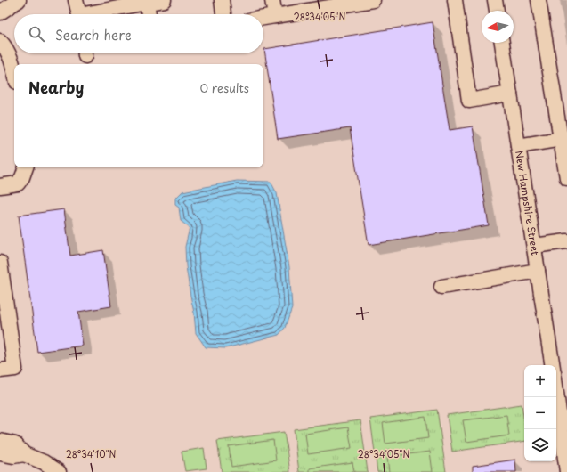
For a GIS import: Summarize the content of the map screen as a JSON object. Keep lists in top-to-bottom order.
{
  "streets": {
    "street": ["New Hampshire Street"]
  },
  "north": "left",
  "page": {
    "search": "Search here",
    "heading": ["Nearby", "0 results"],
    "map_buttons": ["+", "−"]
  },
  "coordinates": ["28°34'05\"N", "28°34'10\"N"]
}
